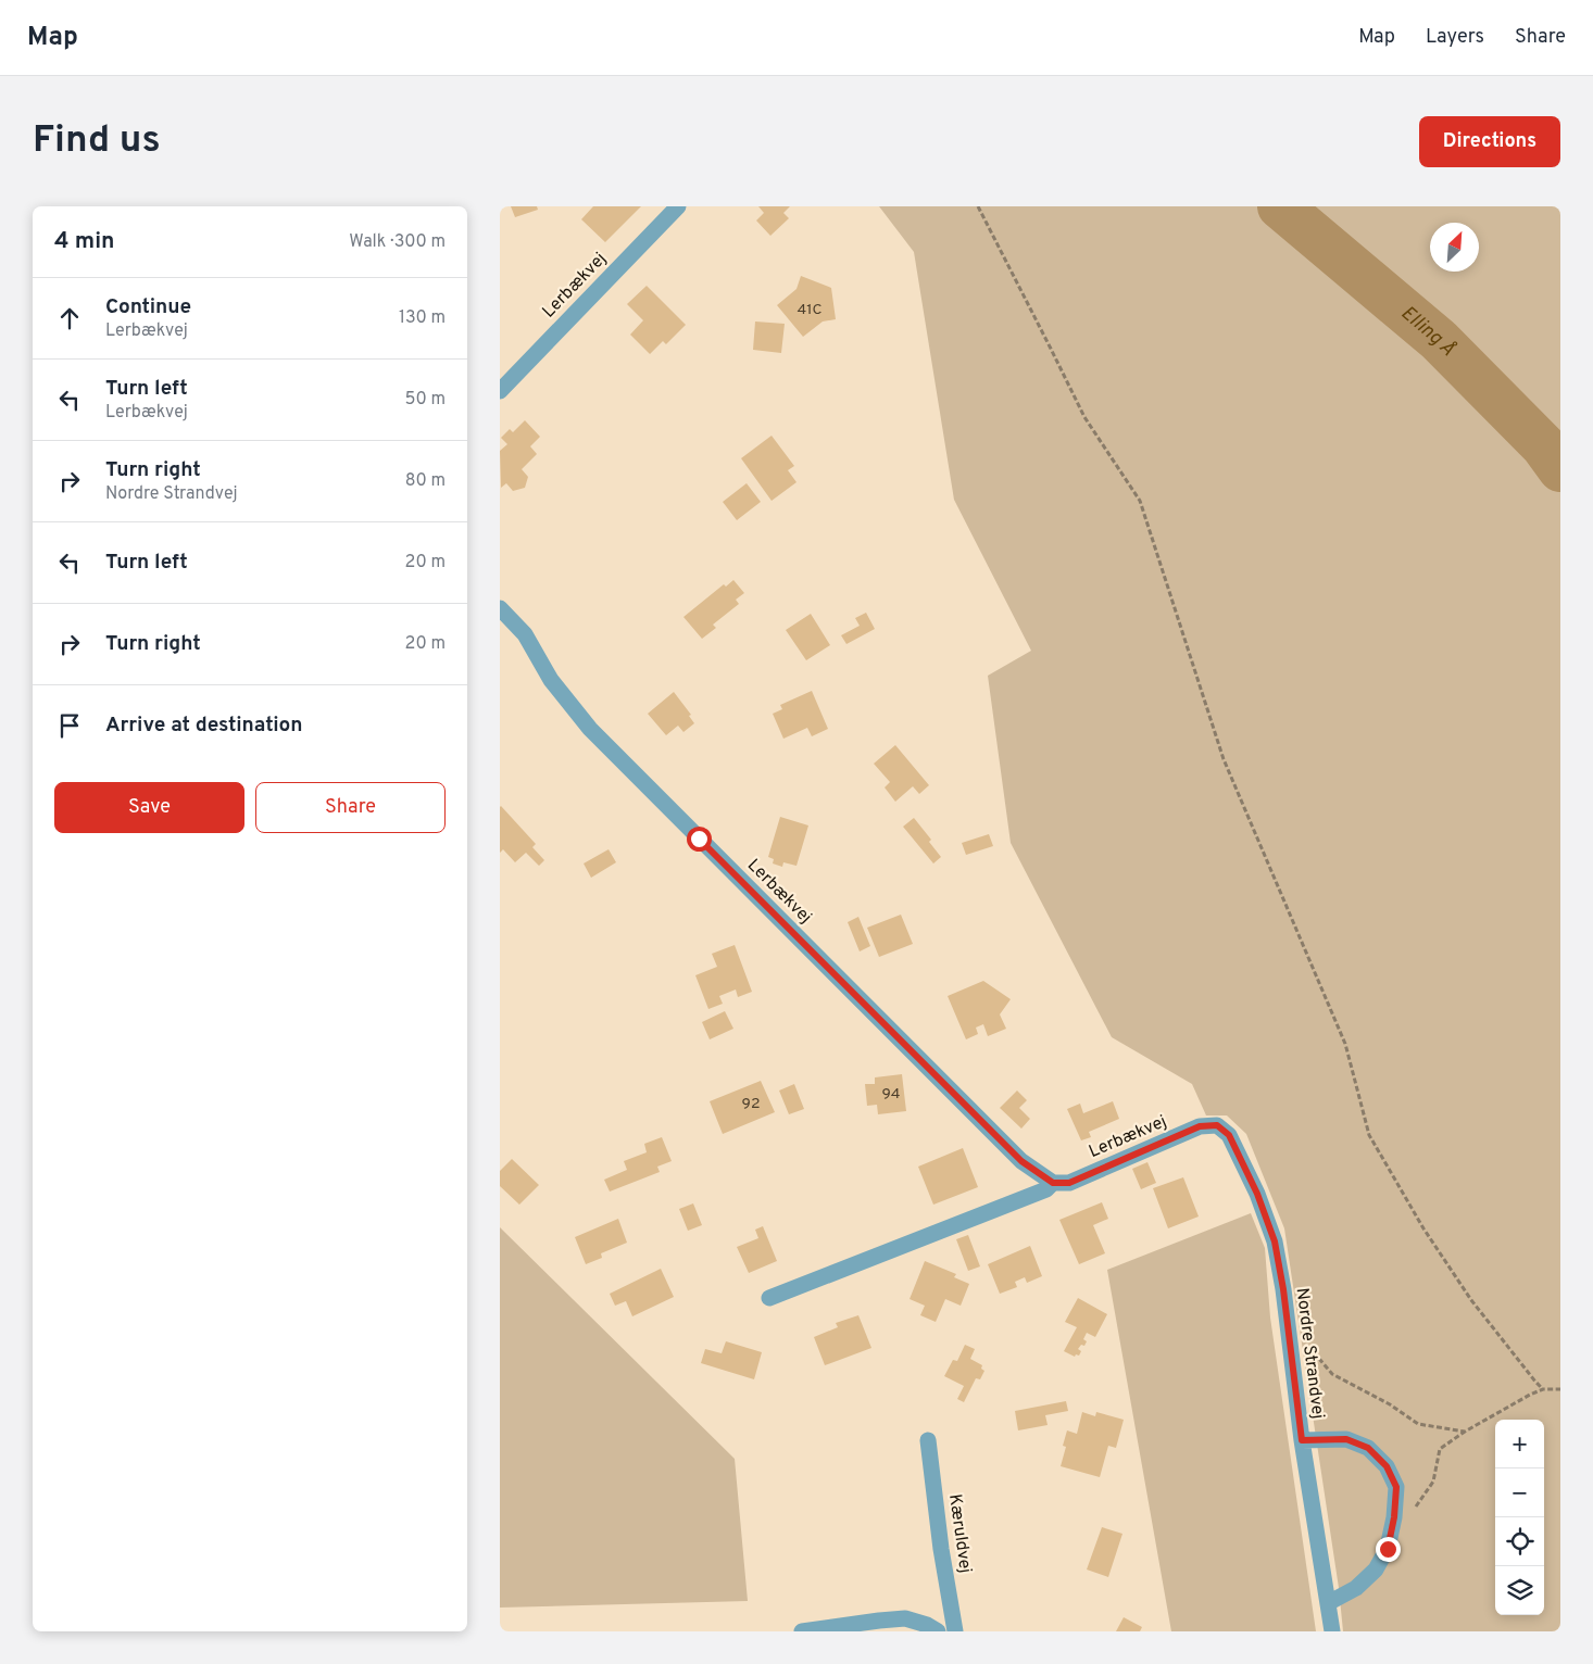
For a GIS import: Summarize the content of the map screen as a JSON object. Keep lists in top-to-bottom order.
{
  "streets": {
    "street": ["Lerbækvej", "Nordre Strandvej", "Kæruldvej"]
  },
  "crossings": [
    ["Lerbækvej", "Nordre Strandvej"]
  ],
  "water": ["Elling Å"],
  "house_numbers": ["41C", "94", "92"],
  "north": "top right",
  "page": {
    "header": "Map",
    "nav": ["Map", "Layers", "Share"],
    "buttons": [
      "Directions",
      ["Save", "Share"]
    ],
    "title": "Find us",
    "heading": ["4 min", "Walk · 300 m"],
    "list": [
      ["Continue", "Lerbækvej", "130 m"],
      ["Turn left", "Lerbækvej", "50 m"],
      ["Turn right", "Nordre Strandvej", "80 m"],
      ["Turn left", "20 m"],
      ["Turn right", "20 m"],
      "Arrive at destination"
    ],
    "map_buttons": ["+", "−"]
  }
}
